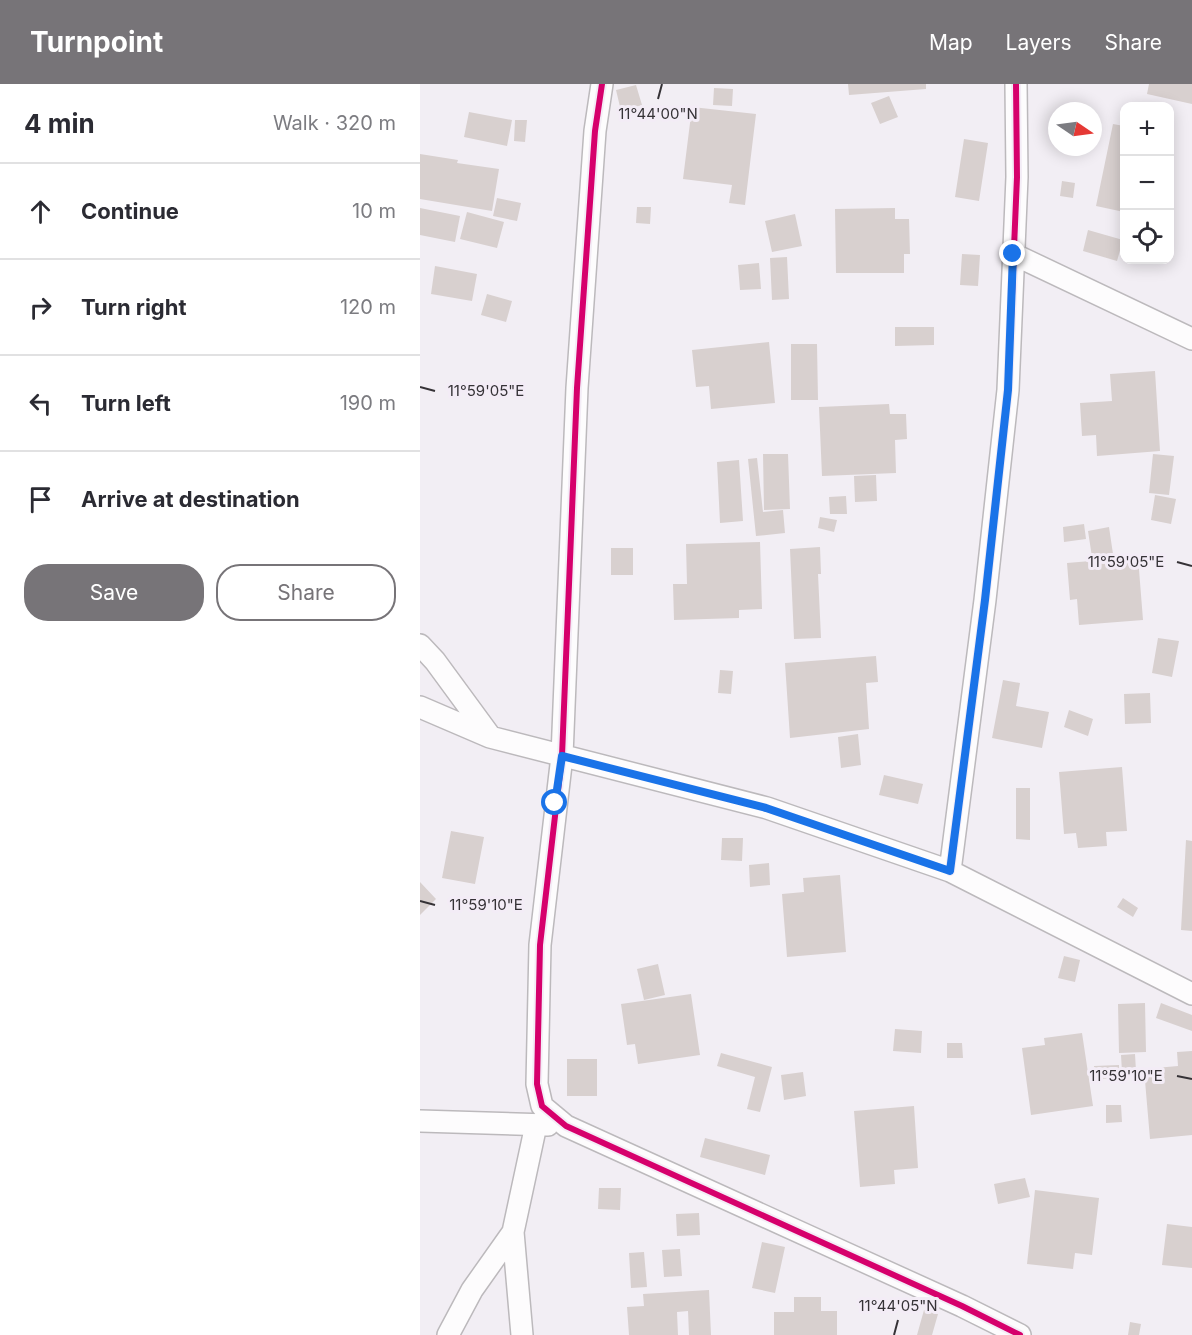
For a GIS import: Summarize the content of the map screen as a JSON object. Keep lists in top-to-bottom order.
{
  "north": "right",
  "page": {
    "header": "Turnpoint",
    "nav": ["Map", "Layers", "Share"],
    "heading": ["4 min", "Walk · 320 m"],
    "map_buttons": ["+", "−"],
    "list": [
      ["Continue", "10 m"],
      ["Turn right", "120 m"],
      ["Turn left", "190 m"],
      "Arrive at destination"
    ],
    "buttons": ["Save", "Share"]
  },
  "coordinates": [
    "11°44'00\"N",
    "11°59'05\"E",
    "11°59'10\"E",
    "11°44'05\"N"
  ]
}
